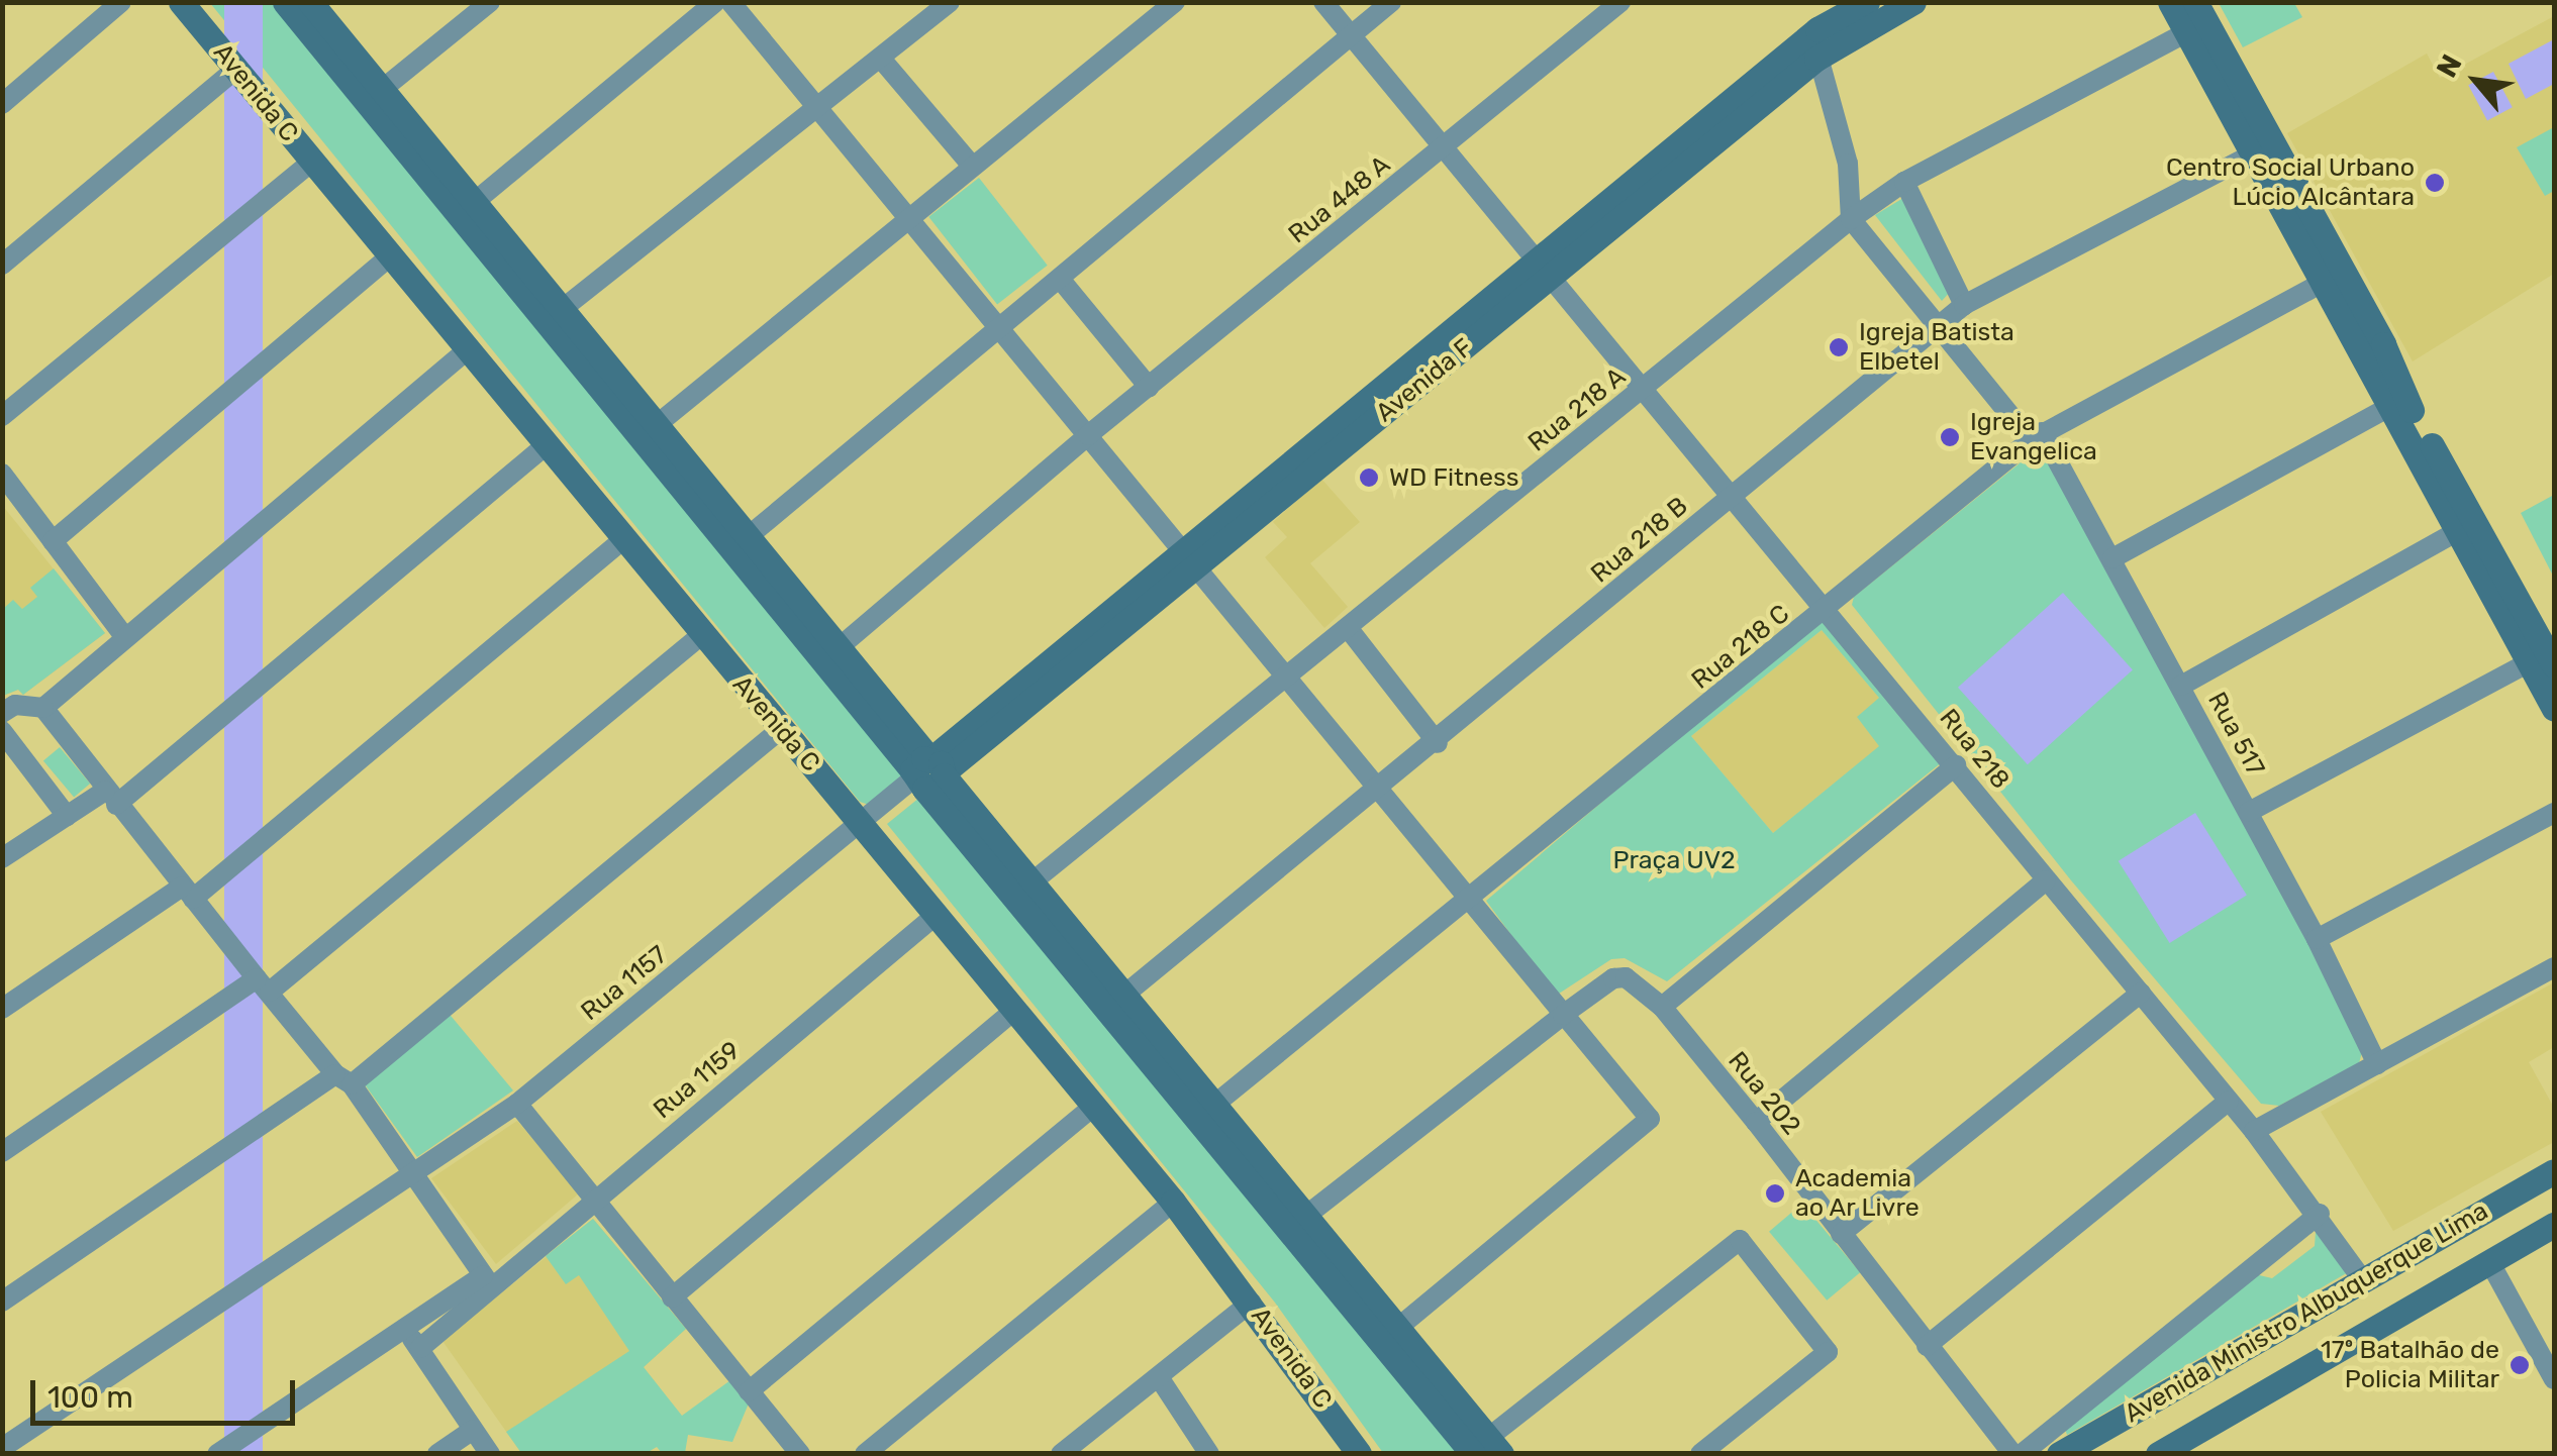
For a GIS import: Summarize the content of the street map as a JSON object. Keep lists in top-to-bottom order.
{
  "streets": {
    "street": [
      "Avenida C",
      "Rua 448 A",
      "Avenida F",
      "Rua 218 A",
      "Rua 218 B",
      "Rua 218 C",
      "Rua 517",
      "Rua 218",
      "Rua 1157",
      "Rua 1159",
      "Rua 202",
      "Avenida Ministro Albuquerque Lima"
    ]
  },
  "crossings": [
    ["Avenida C", "Rua 1157"],
    ["Avenida C", "Rua 1159"],
    ["Rua 448 A", "Rua 218"],
    ["Avenida F", "Rua 218"],
    ["Avenida F", "Rua 1157"],
    ["Rua 218 A", "Rua 517"],
    ["Rua 218 A", "Rua 218"],
    ["Rua 218 B", "Rua 517"],
    ["Rua 218 B", "Rua 218"],
    ["Rua 218 C", "Rua 517"],
    ["Rua 218 C", "Rua 218"],
    ["Rua 218", "Avenida Ministro Albuquerque Lima"]
  ],
  "parks": ["Praça UV2"],
  "places": [
    "Centro Social Urbano Lúcio Alcântara",
    "Igreja Batista Elbetel",
    "Igreja Evangelica",
    "WD Fitness",
    "Academia ao Ar Livre",
    "17º Batalhão de Policia Militar"
  ],
  "scale_bar": "100 m",
  "north": "top left"
}
